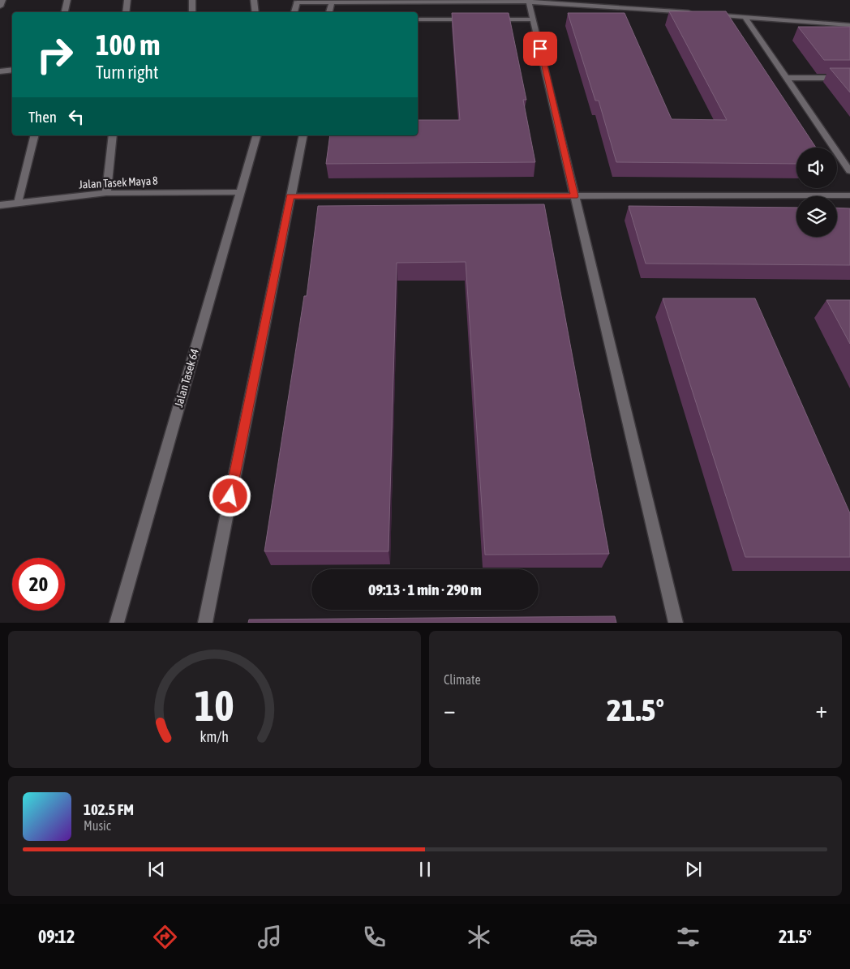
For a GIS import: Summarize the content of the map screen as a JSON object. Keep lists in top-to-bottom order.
{
  "streets": {
    "street": ["Jalan Tasek Maya 8", "Jalan Tasek 64"]
  },
  "crossings": [
    ["Jalan Tasek Maya 8", "Jalan Tasek 64"]
  ],
  "page": {
    "turn": ["100 m", "Turn right"],
    "then": "Then",
    "limit": "20",
    "trip": "09:13 · 1 min · 290 m",
    "tile": "Climate",
    "heat": ["−", "21.5°", "+"],
    "song": ["102.5 FM", "Music"],
    "tabs": ["09:12", "21.5°"],
    "gauge": ["10", "km/h"]
  }
}
